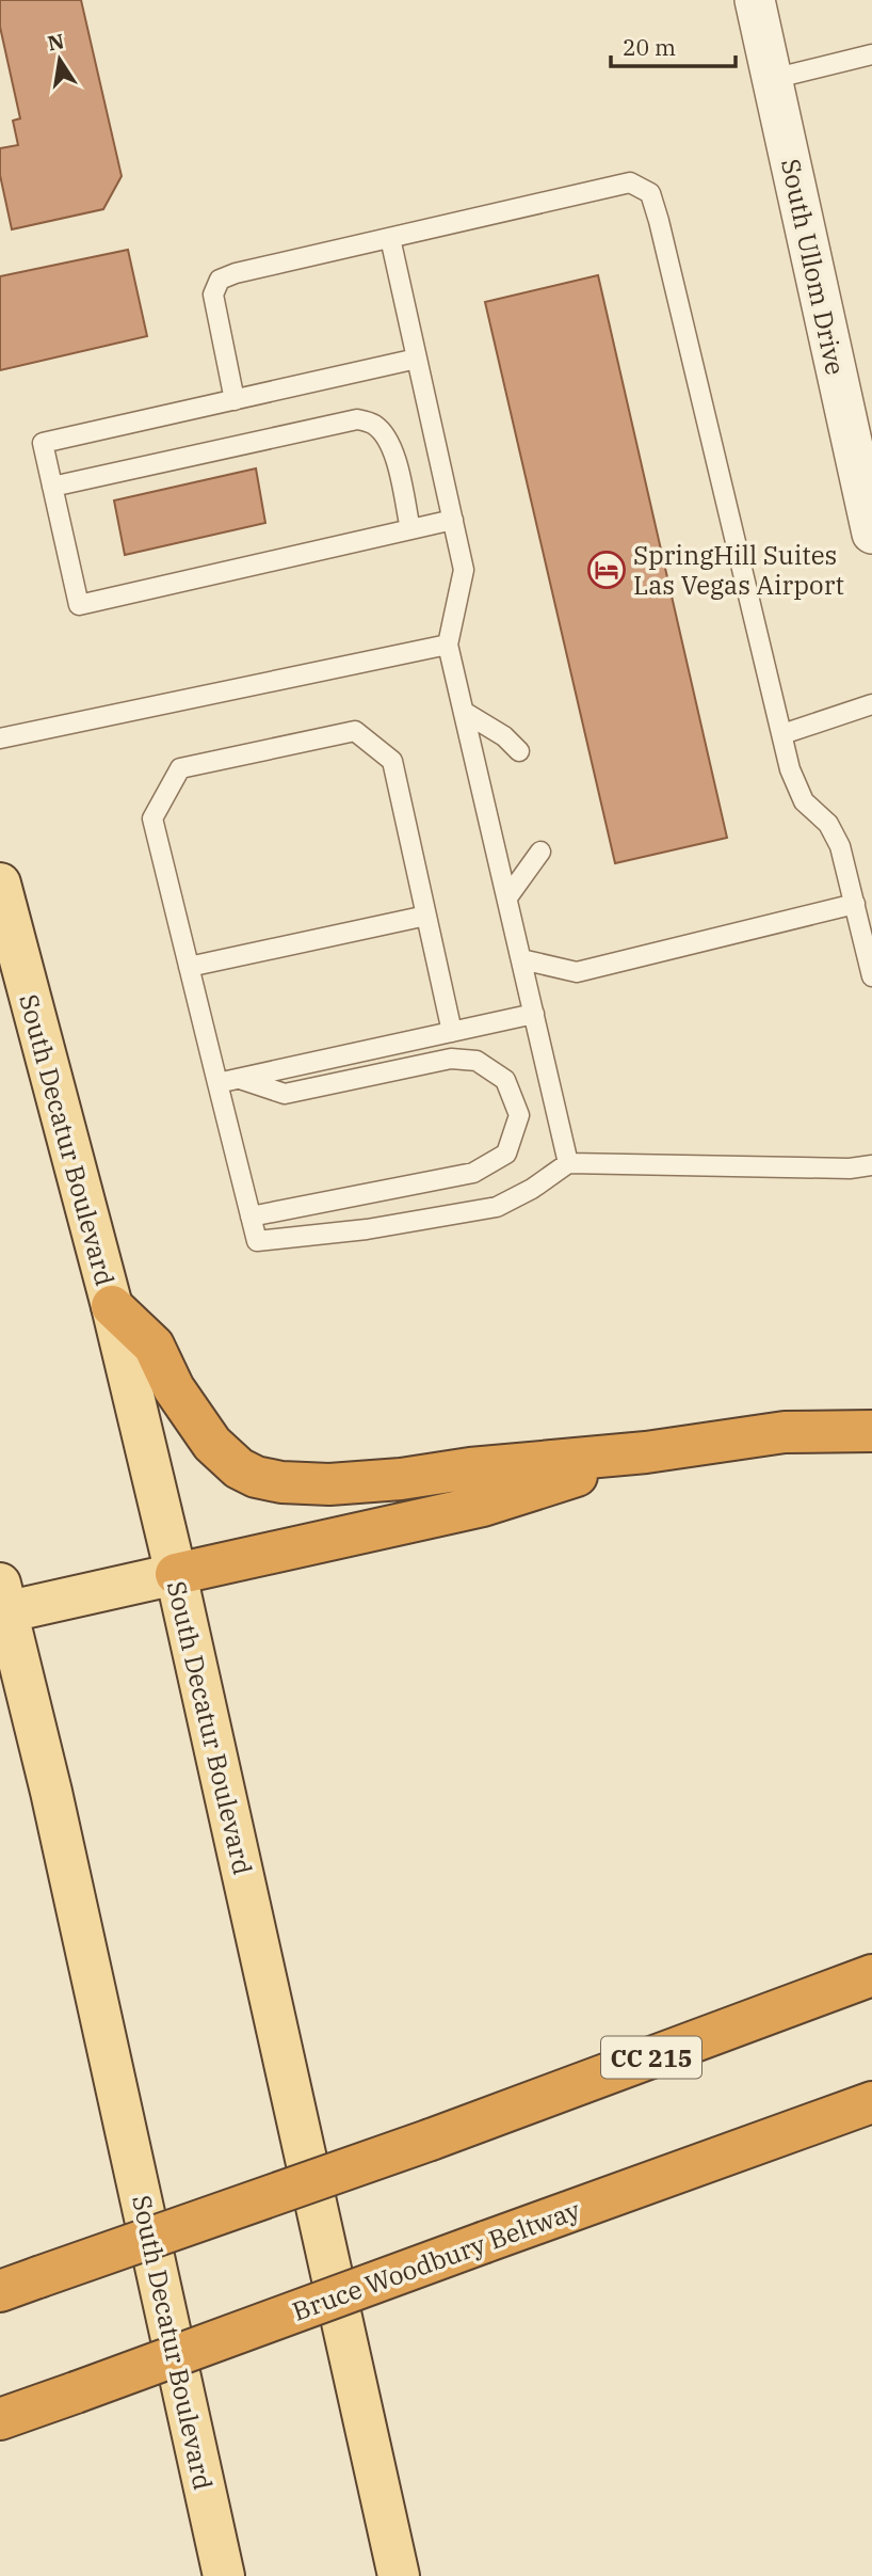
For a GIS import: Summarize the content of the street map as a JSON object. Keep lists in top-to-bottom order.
{
  "streets": {
    "highway": ["CC 215", "Bruce Woodbury Beltway"],
    "main road": ["South Decatur Boulevard"],
    "street": ["South Ullom Drive"]
  },
  "places": {
    "hotel": ["SpringHill Suites Las Vegas Airport"]
  },
  "scale_bar": "20 m",
  "north": "top"
}
